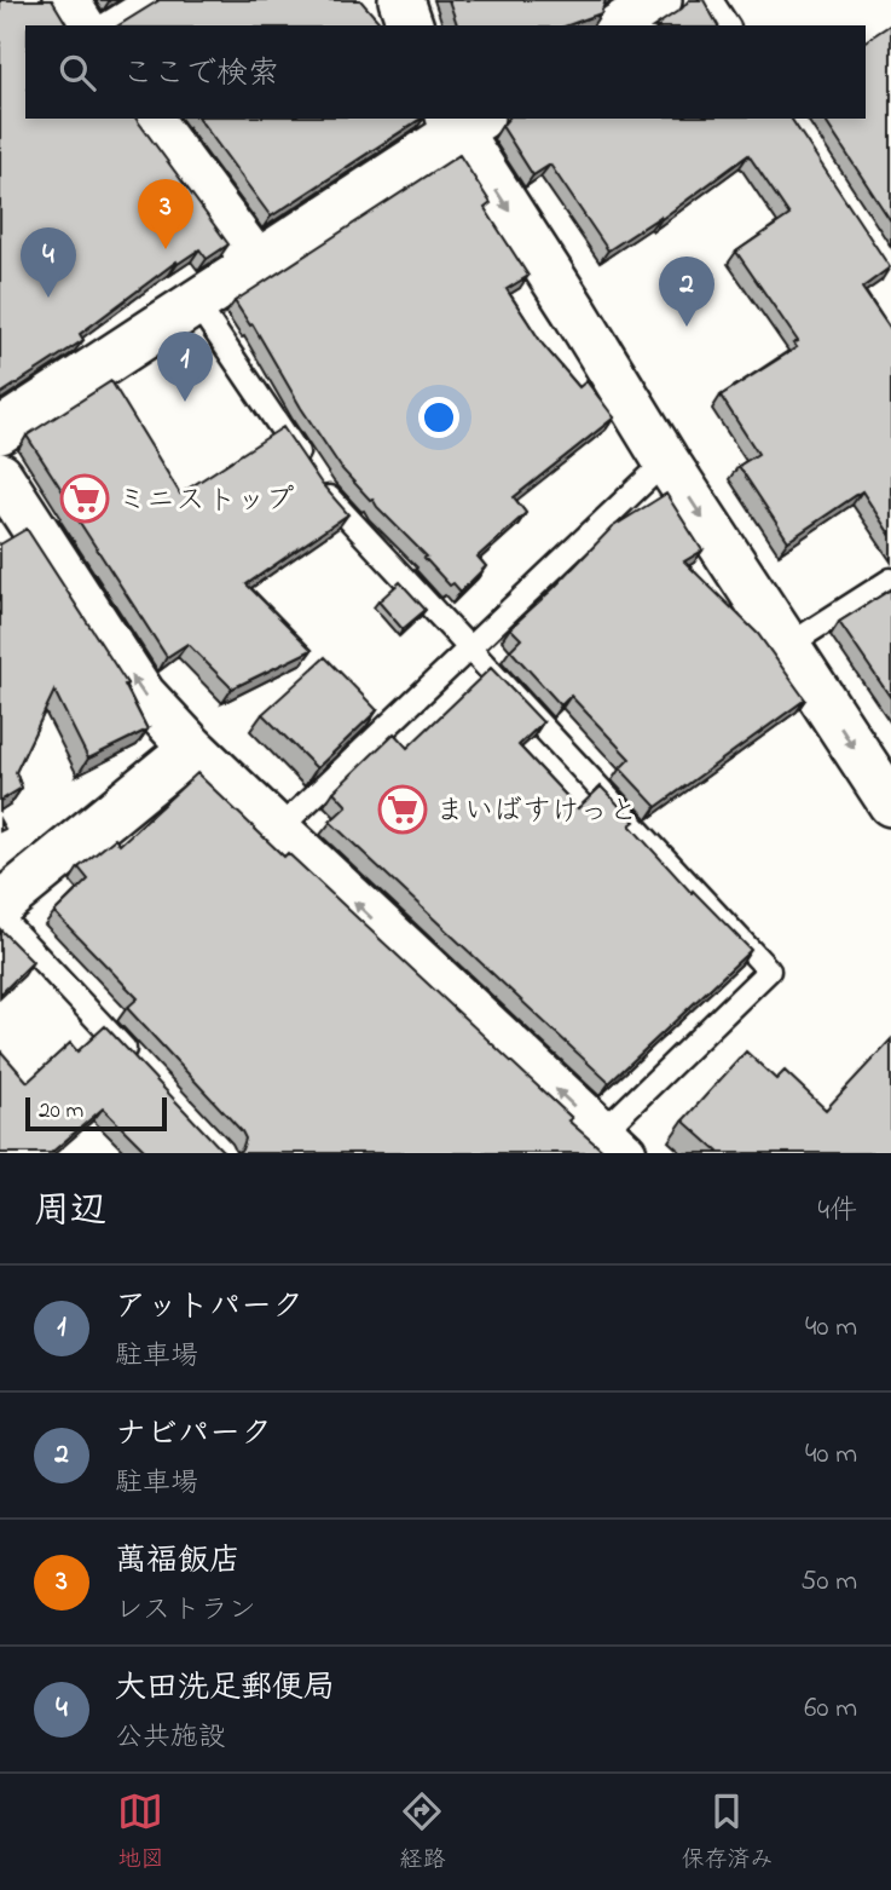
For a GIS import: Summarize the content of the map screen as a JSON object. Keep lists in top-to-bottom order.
{
  "places": {
    "supermarket": ["ミニストップ", "まいばすけっと"]
  },
  "scale_bar": "20 m",
  "page": {
    "search": "ここで検索",
    "pins": [
      "3",
      "4",
      "2",
      "1"
    ],
    "scale": "20 m",
    "heading": ["周辺", "4件"],
    "list": [
      {
        "mark": "1",
        "name": "アットパーク",
        "note": "駐車場",
        "value": "40 m"
      },
      {
        "mark": "2",
        "name": "ナビパーク",
        "note": "駐車場",
        "value": "40 m"
      },
      {
        "mark": "3",
        "name": "萬福飯店",
        "note": "レストラン",
        "value": "50 m"
      },
      {
        "mark": "4",
        "name": "大田洗足郵便局",
        "note": "公共施設",
        "value": "60 m"
      }
    ],
    "nav": ["地図", "経路", "保存済み"]
  }
}
